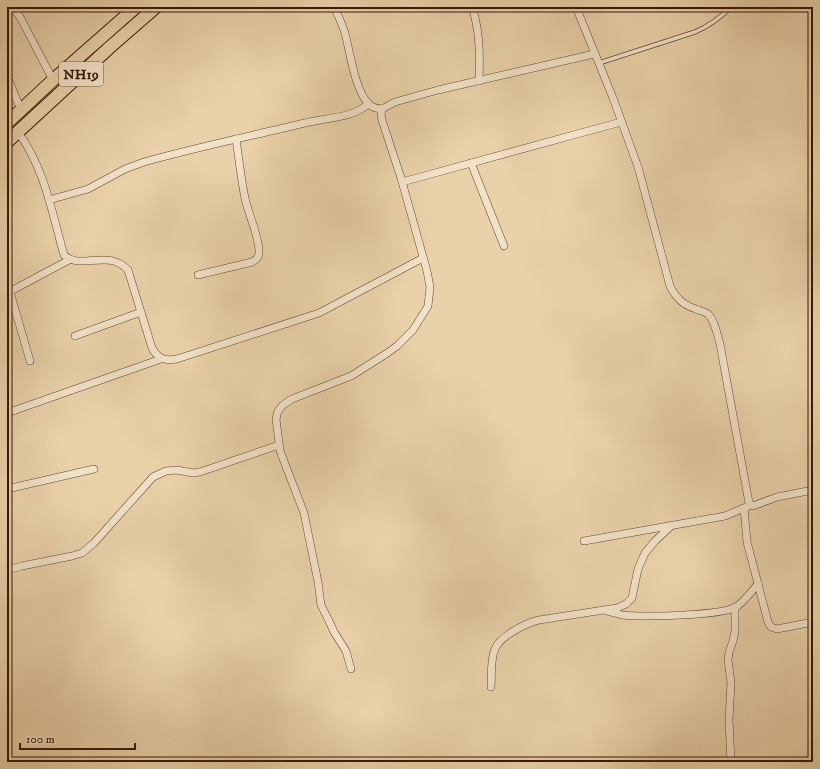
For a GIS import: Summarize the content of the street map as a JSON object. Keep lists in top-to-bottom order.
{
  "streets": {
    "highway": ["NH19"]
  },
  "scale_bar": "100 m"
}
